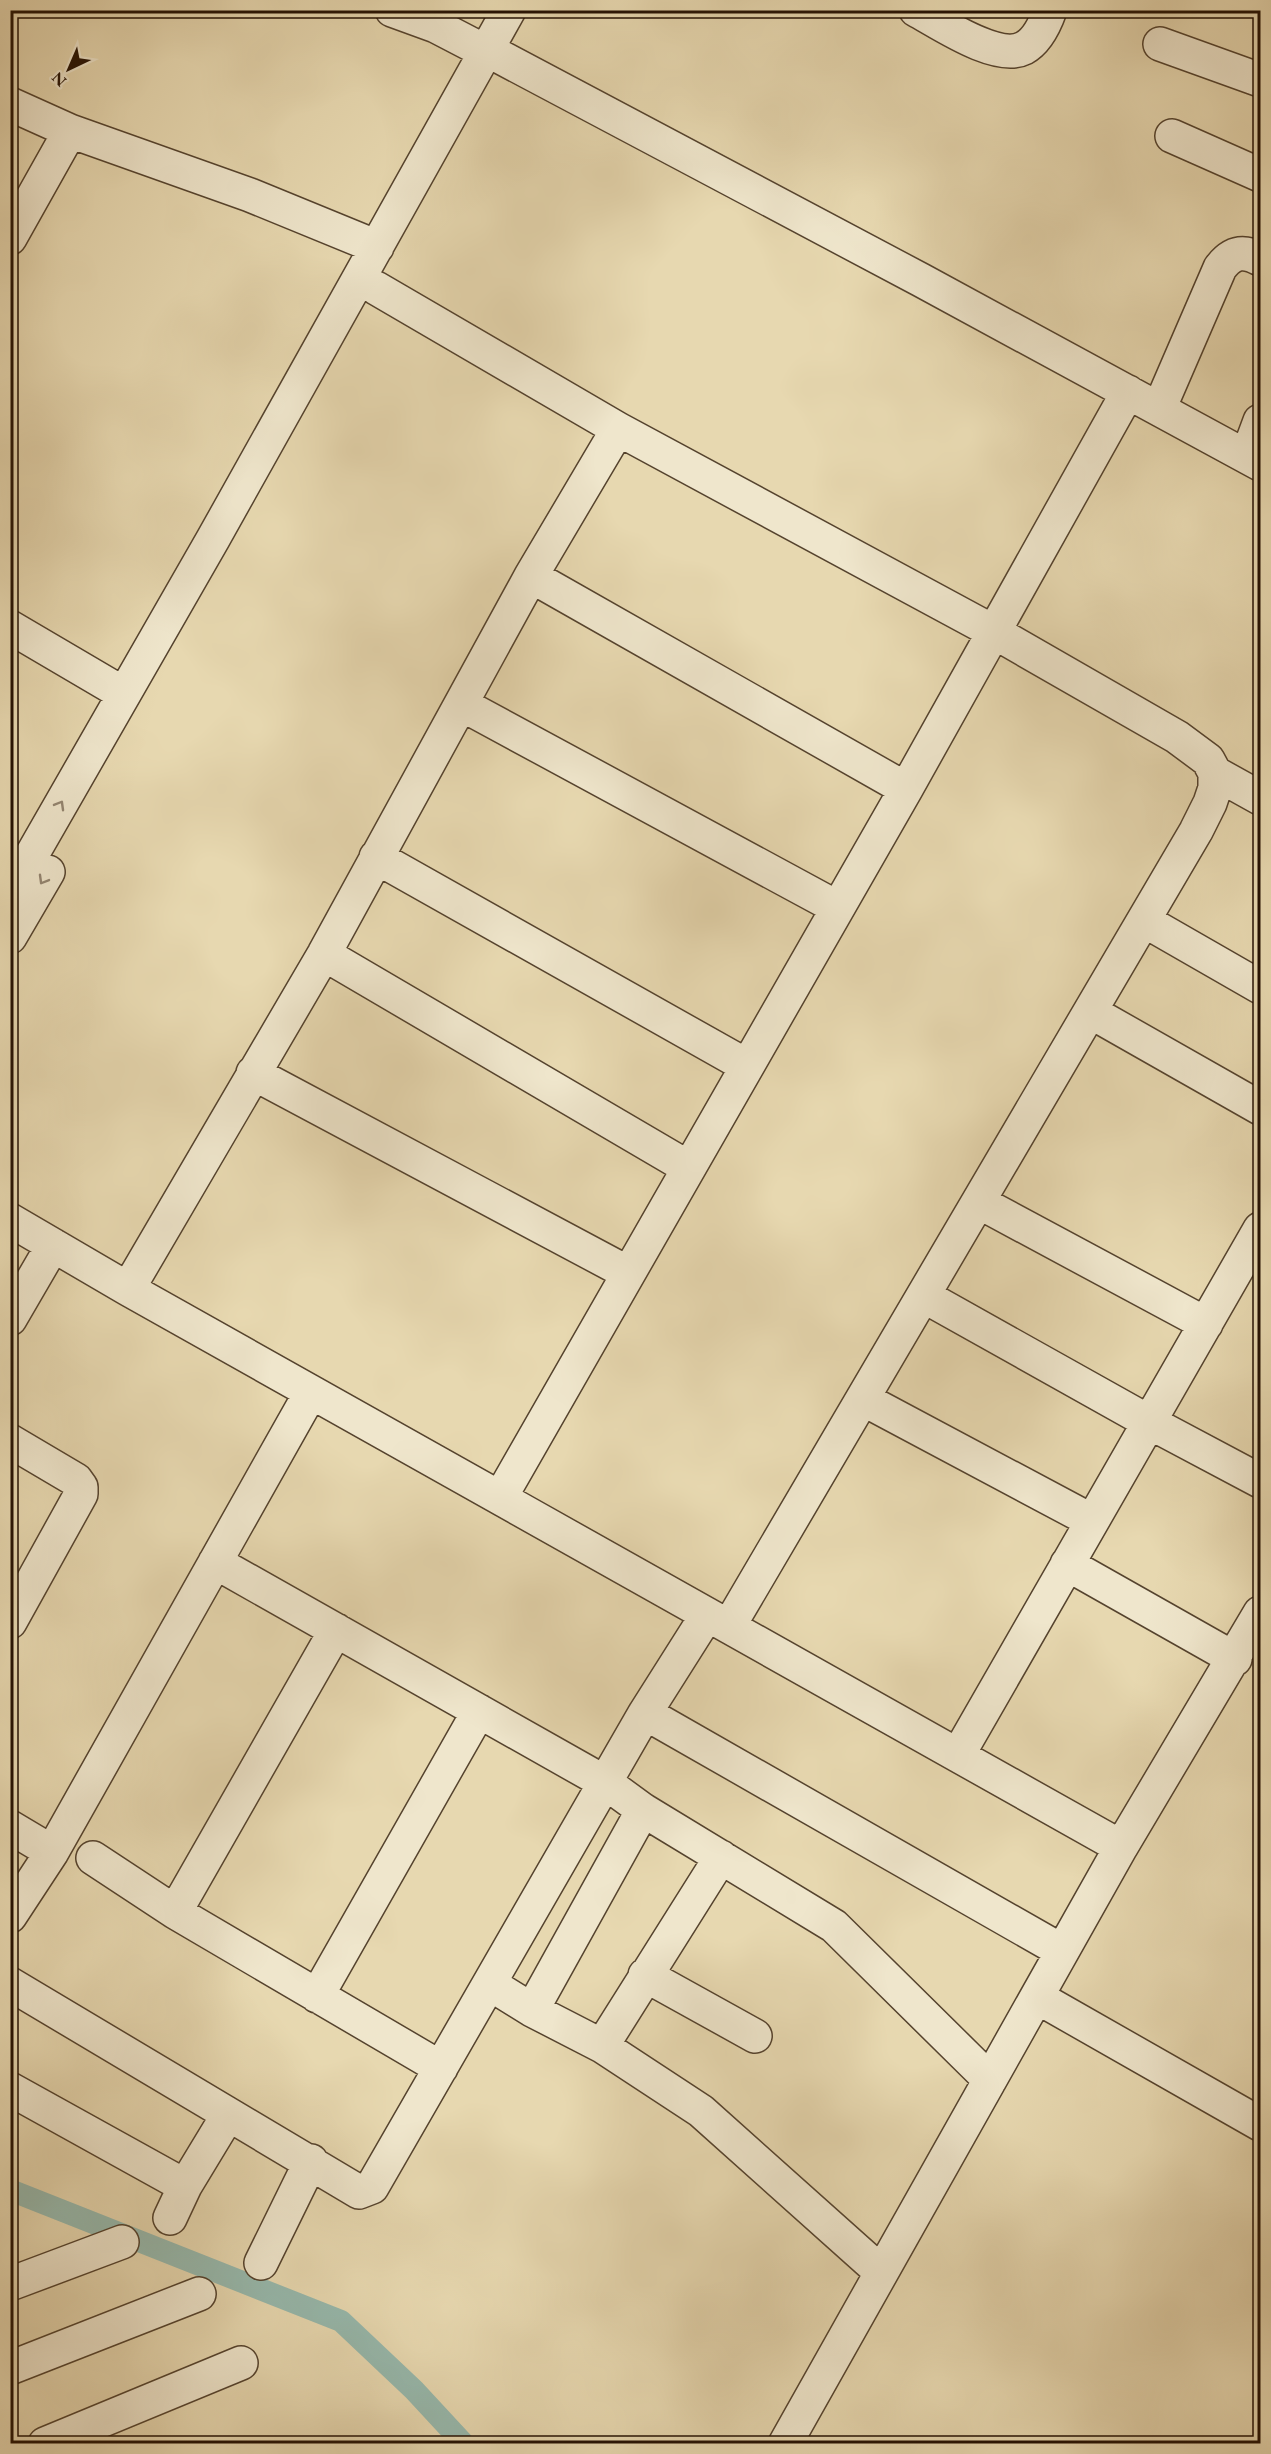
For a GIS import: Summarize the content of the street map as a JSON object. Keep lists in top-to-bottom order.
{
  "north": "bottom left"
}
